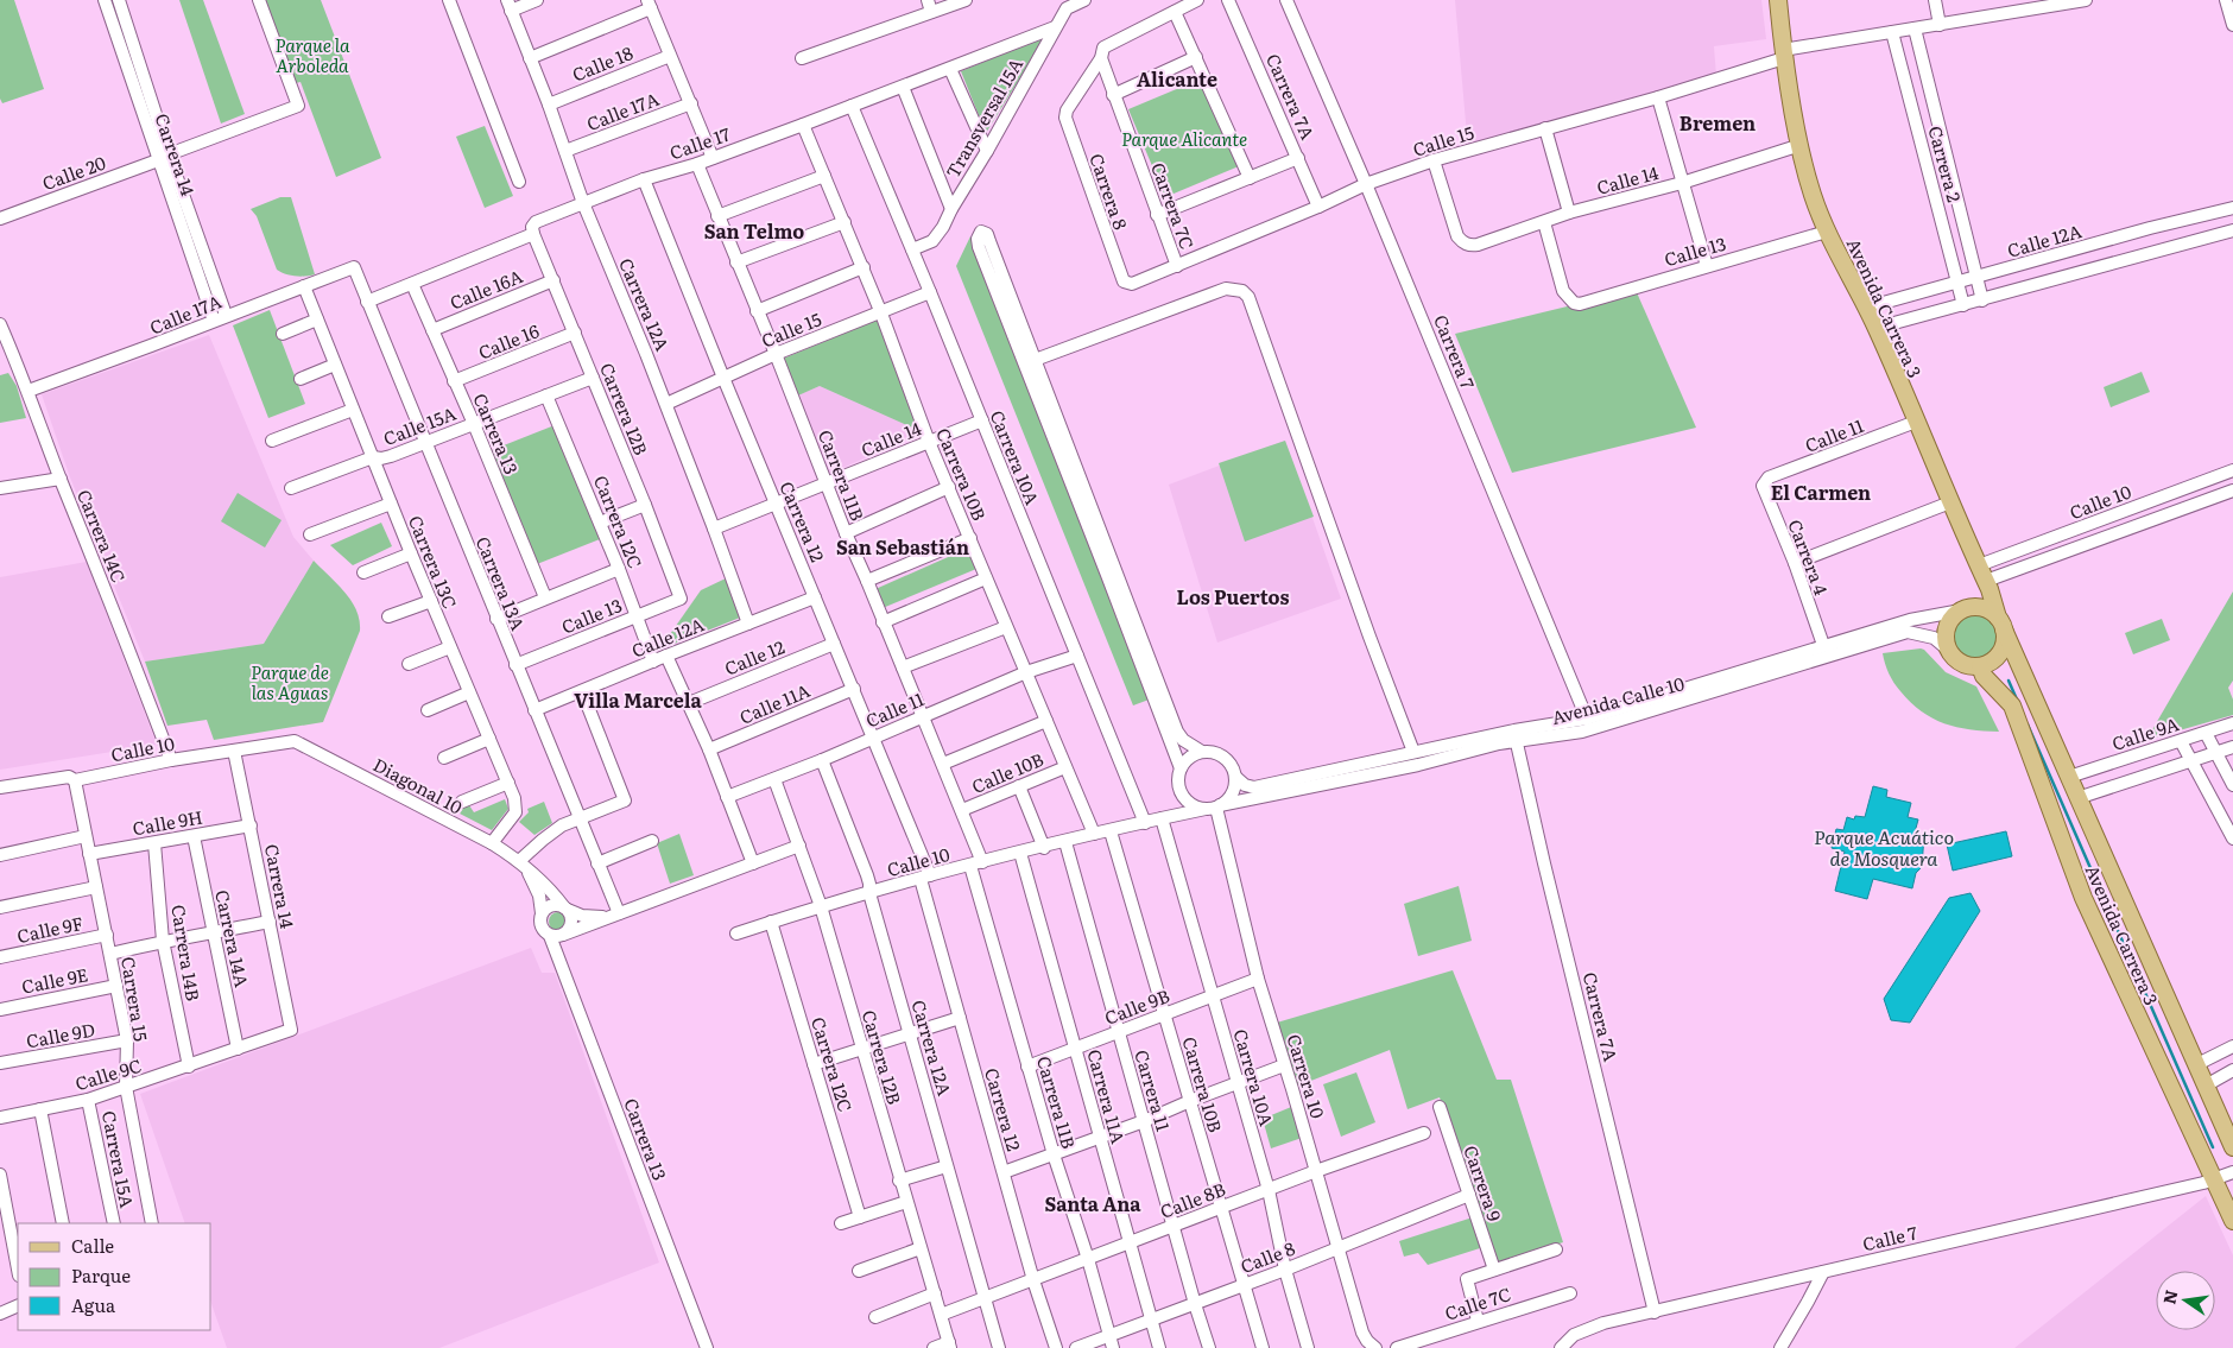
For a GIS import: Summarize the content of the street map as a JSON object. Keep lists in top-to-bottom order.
{
  "streets": {
    "main road": ["Avenida Carrera 3"],
    "street": [
      "Calle 18",
      "Carrera 7A",
      "Calle 17A",
      "Transversal 15A",
      "Calle 15",
      "Calle 17",
      "Carrera 14",
      "Carrera 2",
      "Calle 20",
      "Calle 14",
      "Carrera 8",
      "Carrera 7C",
      "Calle 12A",
      "Calle 13",
      "Calle 16A",
      "Carrera 12A",
      "Calle 16",
      "Carrera 7",
      "Carrera 12B",
      "Calle 15A",
      "Carrera 13",
      "Calle 11",
      "Carrera 10A",
      "Carrera 10B",
      "Carrera 11B",
      "Calle 10",
      "Carrera 12C",
      "Carrera 12",
      "Carrera 14C",
      "Carrera 4",
      "Carrera 13C",
      "Carrera 13A",
      "Calle 12",
      "Avenida Calle 10",
      "Calle 11A",
      "Calle 9A",
      "Calle 10B",
      "Diagonal 10",
      "Calle 9H",
      "Calle 9F",
      "Carrera 14A",
      "Carrera 14B",
      "Calle 9E",
      "Carrera 15",
      "Calle 9B",
      "Calle 9D",
      "Calle 9C",
      "Carrera 10",
      "Carrera 11",
      "Carrera 11A",
      "Carrera 15A",
      "Carrera 9",
      "Calle 8B",
      "Calle 7",
      "Calle 8",
      "Calle 7C"
    ]
  },
  "crossings": [
    ["Calle 18", "Carrera 12A"],
    ["Carrera 7A", "Calle 15"],
    ["Carrera 7A", "Avenida Calle 10"],
    ["Carrera 7A", "Calle 7"],
    ["Calle 17A", "Carrera 14"],
    ["Calle 17A", "Carrera 12A"],
    ["Calle 17A", "Carrera 14C"],
    ["Calle 17A", "Carrera 13C"],
    ["Calle 17A", "Carrera 13A"],
    ["Transversal 15A", "Calle 17"],
    ["Transversal 15A", "Carrera 10A"],
    ["Calle 15", "Carrera 2"],
    ["Calle 15", "Calle 14"],
    ["Calle 15", "Carrera 8"],
    ["Calle 15", "Carrera 7C"],
    ["Calle 15", "Carrera 12A"],
    ["Calle 15", "Avenida Carrera 3"],
    ["Calle 15", "Carrera 7"],
    ["Calle 15", "Carrera 10A"],
    ["Calle 15", "Carrera 10B"],
    ["Calle 15", "Carrera 11B"],
    ["Calle 15", "Carrera 12"],
    ["Calle 17", "Carrera 12A"],
    ["Calle 17", "Carrera 12B"],
    ["Calle 17", "Carrera 13"],
    ["Calle 17", "Carrera 10A"],
    ["Calle 17", "Carrera 10B"],
    ["Calle 17", "Carrera 11B"],
    ["Calle 17", "Carrera 12"],
    ["Calle 17", "Carrera 13A"],
    ["Carrera 14", "Calle 20"],
    ["Carrera 14", "Calle 10"],
    ["Carrera 14", "Calle 9H"],
    ["Carrera 14", "Calle 9C"],
    ["Carrera 2", "Calle 12A"],
    ["Calle 14", "Calle 13"],
    ["Calle 14", "Carrera 12A"],
    ["Calle 14", "Avenida Carrera 3"],
    ["Calle 14", "Carrera 10A"],
    ["Calle 14", "Carrera 10B"],
    ["Calle 14", "Carrera 11B"],
    ["Calle 14", "Carrera 12"],
    ["Carrera 8", "Carrera 7C"],
    ["Calle 12A", "Carrera 12A"],
    ["Calle 12A", "Avenida Carrera 3"],
    ["Calle 12A", "Carrera 12C"],
    ["Calle 12A", "Carrera 12"],
    ["Calle 12A", "Carrera 13A"],
    ["Calle 13", "Avenida Carrera 3"],
    ["Calle 13", "Carrera 12B"],
    ["Calle 13", "Carrera 12C"],
    ["Calle 13", "Carrera 13A"],
    ["Calle 16A", "Carrera 12B"],
    ["Calle 16A", "Carrera 13"],
    ["Carrera 12A", "Calle 11"],
    ["Carrera 12A", "Calle 10"],
    ["Carrera 12A", "Calle 8B"],
    ["Avenida Carrera 3", "Calle 11"],
    ["Avenida Carrera 3", "Calle 10"],
    ["Avenida Carrera 3", "Avenida Calle 10"],
    ["Avenida Carrera 3", "Calle 9A"],
    ["Avenida Carrera 3", "Calle 7"],
    ["Calle 16", "Carrera 12B"],
    ["Calle 16", "Carrera 13"],
    ["Carrera 7", "Avenida Calle 10"],
    ["Carrera 12B", "Calle 15A"],
    ["Carrera 12B", "Calle 11"],
    ["Carrera 12B", "Calle 10"],
    ["Carrera 12B", "Calle 8B"],
    ["Calle 15A", "Carrera 13"],
    ["Calle 15A", "Carrera 12C"],
    ["Calle 15A", "Carrera 13C"],
    ["Calle 15A", "Carrera 13A"],
    ["Carrera 13", "Diagonal 10"],
    ["Calle 11", "Carrera 10A"],
    ["Calle 11", "Carrera 10B"],
    ["Calle 11", "Carrera 11B"],
    ["Calle 11", "Carrera 12"],
    ["Calle 11", "Carrera 4"],
    ["Carrera 10A", "Avenida Calle 10"],
    ["Carrera 10A", "Calle 9B"],
    ["Carrera 10A", "Calle 8B"],
    ["Carrera 10A", "Calle 8"],
    ["Carrera 10B", "Calle 10"],
    ["Carrera 10B", "Avenida Calle 10"],
    ["Carrera 10B", "Calle 10B"],
    ["Carrera 10B", "Calle 9B"],
    ["Carrera 10B", "Calle 8B"],
    ["Carrera 10B", "Calle 8"],
    ["Carrera 11B", "Calle 10"],
    ["Carrera 11B", "Calle 10B"],
    ["Carrera 11B", "Calle 9B"],
    ["Carrera 11B", "Calle 8B"],
    ["Carrera 11B", "Calle 8"],
    ["Calle 10", "Carrera 12C"],
    ["Calle 10", "Carrera 12"],
    ["Calle 10", "Carrera 14C"],
    ["Calle 10", "Avenida Calle 10"],
    ["Calle 10", "Diagonal 10"],
    ["Calle 10", "Carrera 15"],
    ["Calle 10", "Carrera 11"],
    ["Calle 10", "Carrera 11A"],
    ["Carrera 12", "Calle 12"],
    ["Carrera 12", "Calle 11A"],
    ["Carrera 12", "Calle 8B"],
    ["Carrera 4", "Avenida Calle 10"],
    ["Carrera 13C", "Diagonal 10"],
    ["Avenida Calle 10", "Carrera 10"],
    ["Calle 9H", "Carrera 14A"],
    ["Calle 9H", "Carrera 14B"],
    ["Calle 9H", "Carrera 15"],
    ["Calle 9F", "Carrera 15"],
    ["Carrera 14A", "Calle 9C"],
    ["Carrera 14B", "Calle 9C"],
    ["Calle 9E", "Carrera 15"],
    ["Carrera 15", "Calle 9D"],
    ["Carrera 15", "Calle 9C"],
    ["Calle 9B", "Carrera 10"],
    ["Calle 9B", "Carrera 11"],
    ["Calle 9B", "Carrera 11A"],
    ["Calle 9C", "Carrera 15A"],
    ["Carrera 10", "Calle 8B"],
    ["Carrera 10", "Calle 8"],
    ["Carrera 11", "Calle 8B"],
    ["Carrera 11", "Calle 8"],
    ["Carrera 11A", "Calle 8B"],
    ["Carrera 11A", "Calle 8"],
    ["Carrera 9", "Calle 8"]
  ],
  "districts": [
    "Alicante",
    "Bremen",
    "San Telmo",
    "El Carmen",
    "San Sebastián",
    "Los Puertos",
    "Villa Marcela",
    "Santa Ana"
  ],
  "water": ["Parque Acuático de Mosquera"],
  "parks": ["Parque la Arboleda", "Parque Alicante", "Parque de las Aguas"],
  "legend": ["Calle", "Parque", "Agua"],
  "north": "left"
}
